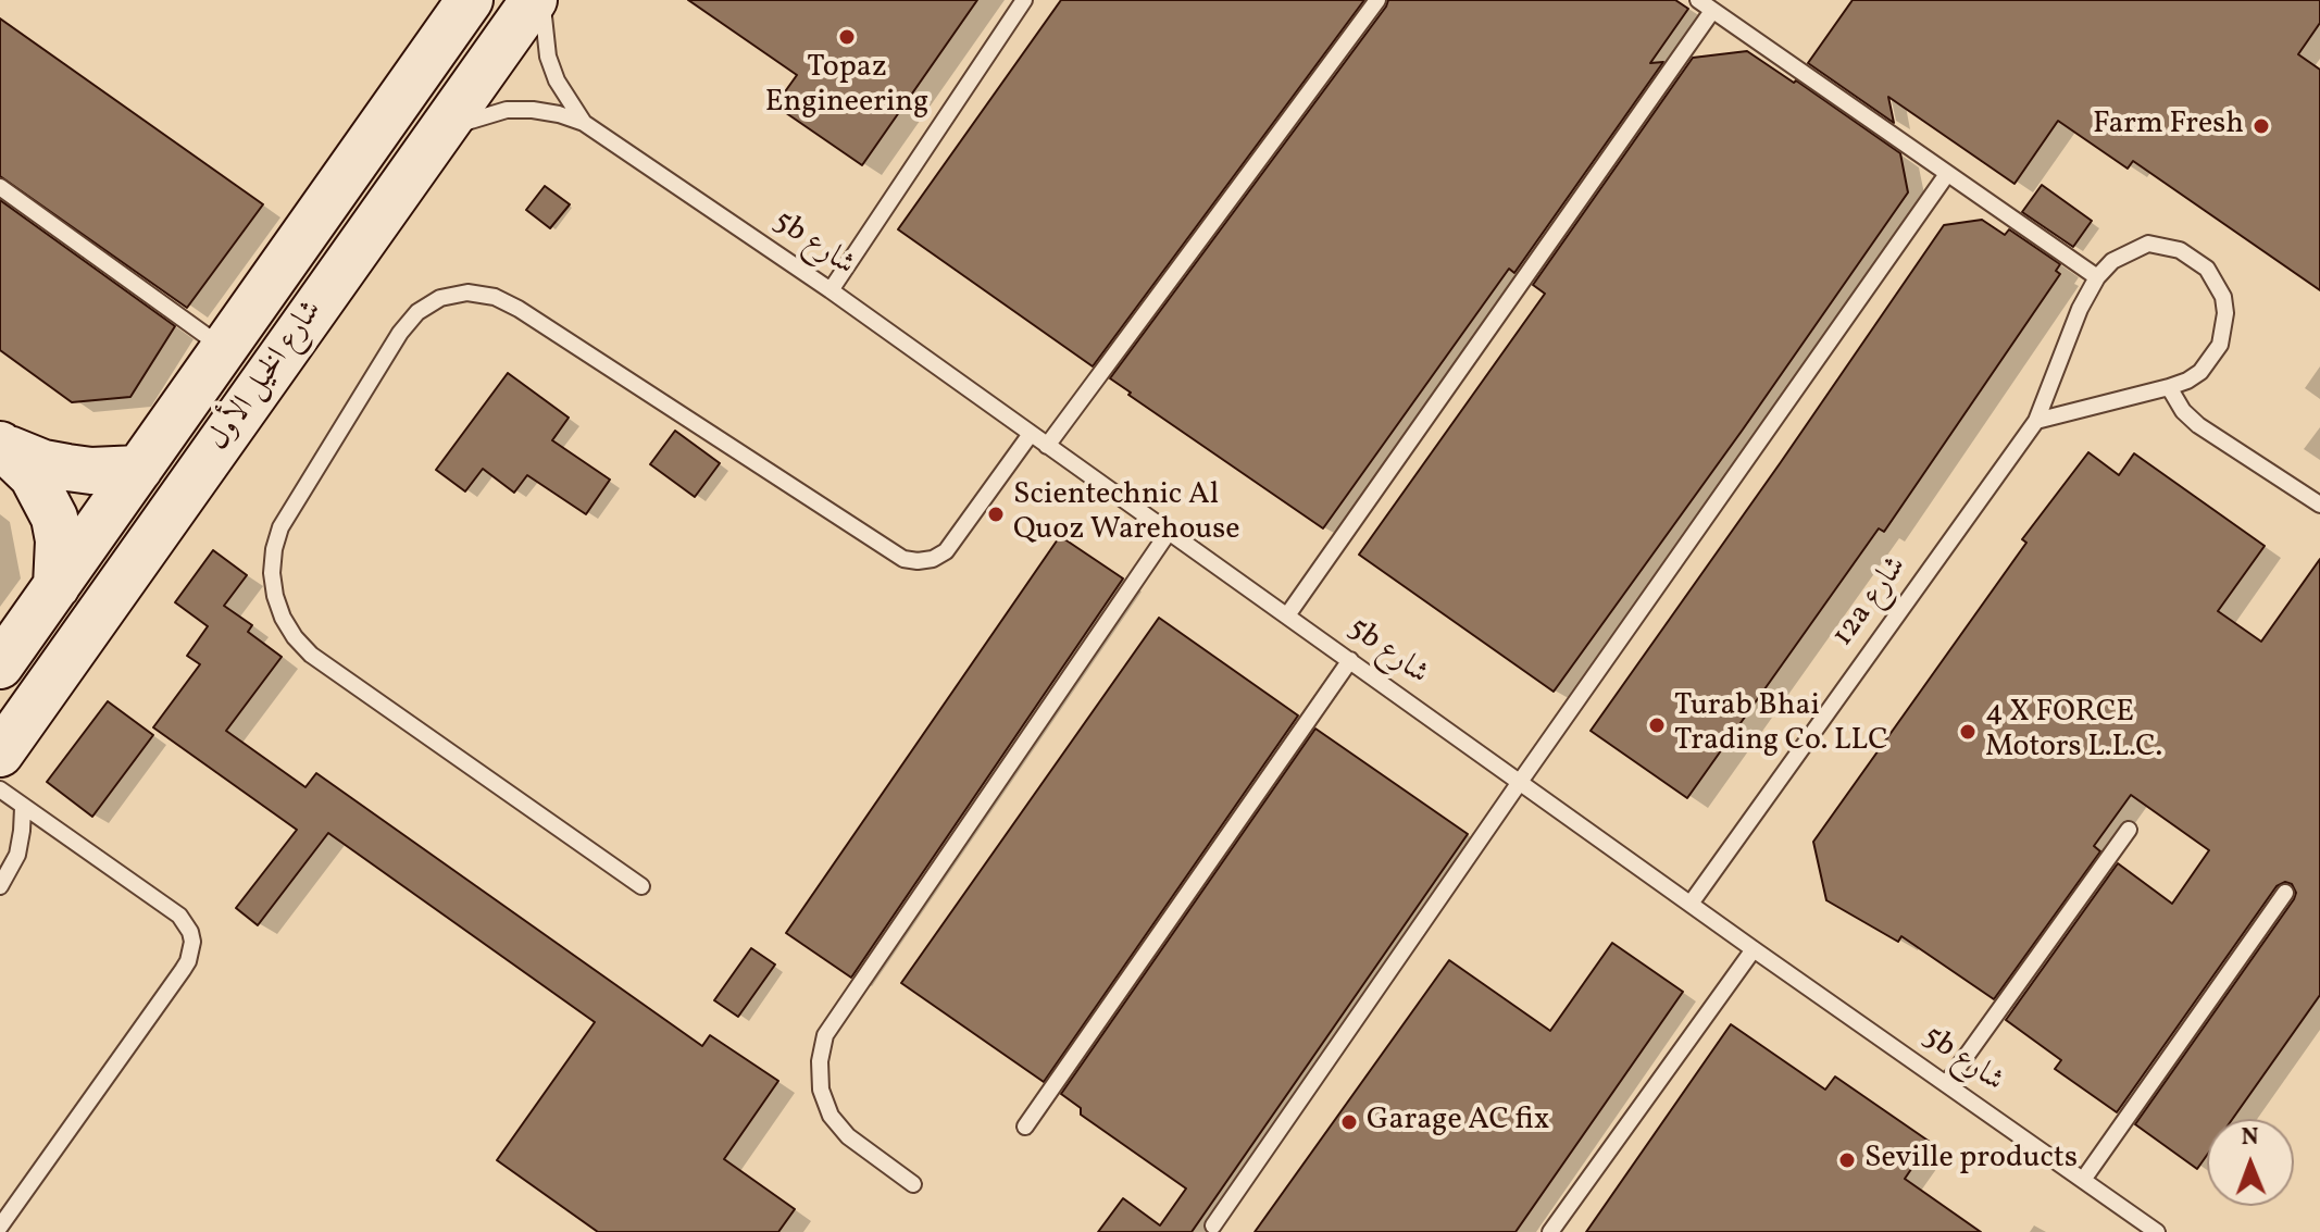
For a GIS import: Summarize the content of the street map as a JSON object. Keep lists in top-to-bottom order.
{
  "streets": {
    "main road": ["شارع الخيل الأول"],
    "lane": ["5b شارع", "12a شارع"]
  },
  "crossings": [
    ["5b شارع", "شارع الخيل الأول"],
    ["5b شارع", "12a شارع"]
  ],
  "places": [
    "Topaz Engineering",
    "Farm Fresh",
    "Scientechnic Al Quoz Warehouse",
    "Turab Bhai Trading Co. LLC",
    "4 X FORCE Motors L.L.C.",
    "Garage AC fix",
    "Seville products"
  ],
  "north": "top"
}
